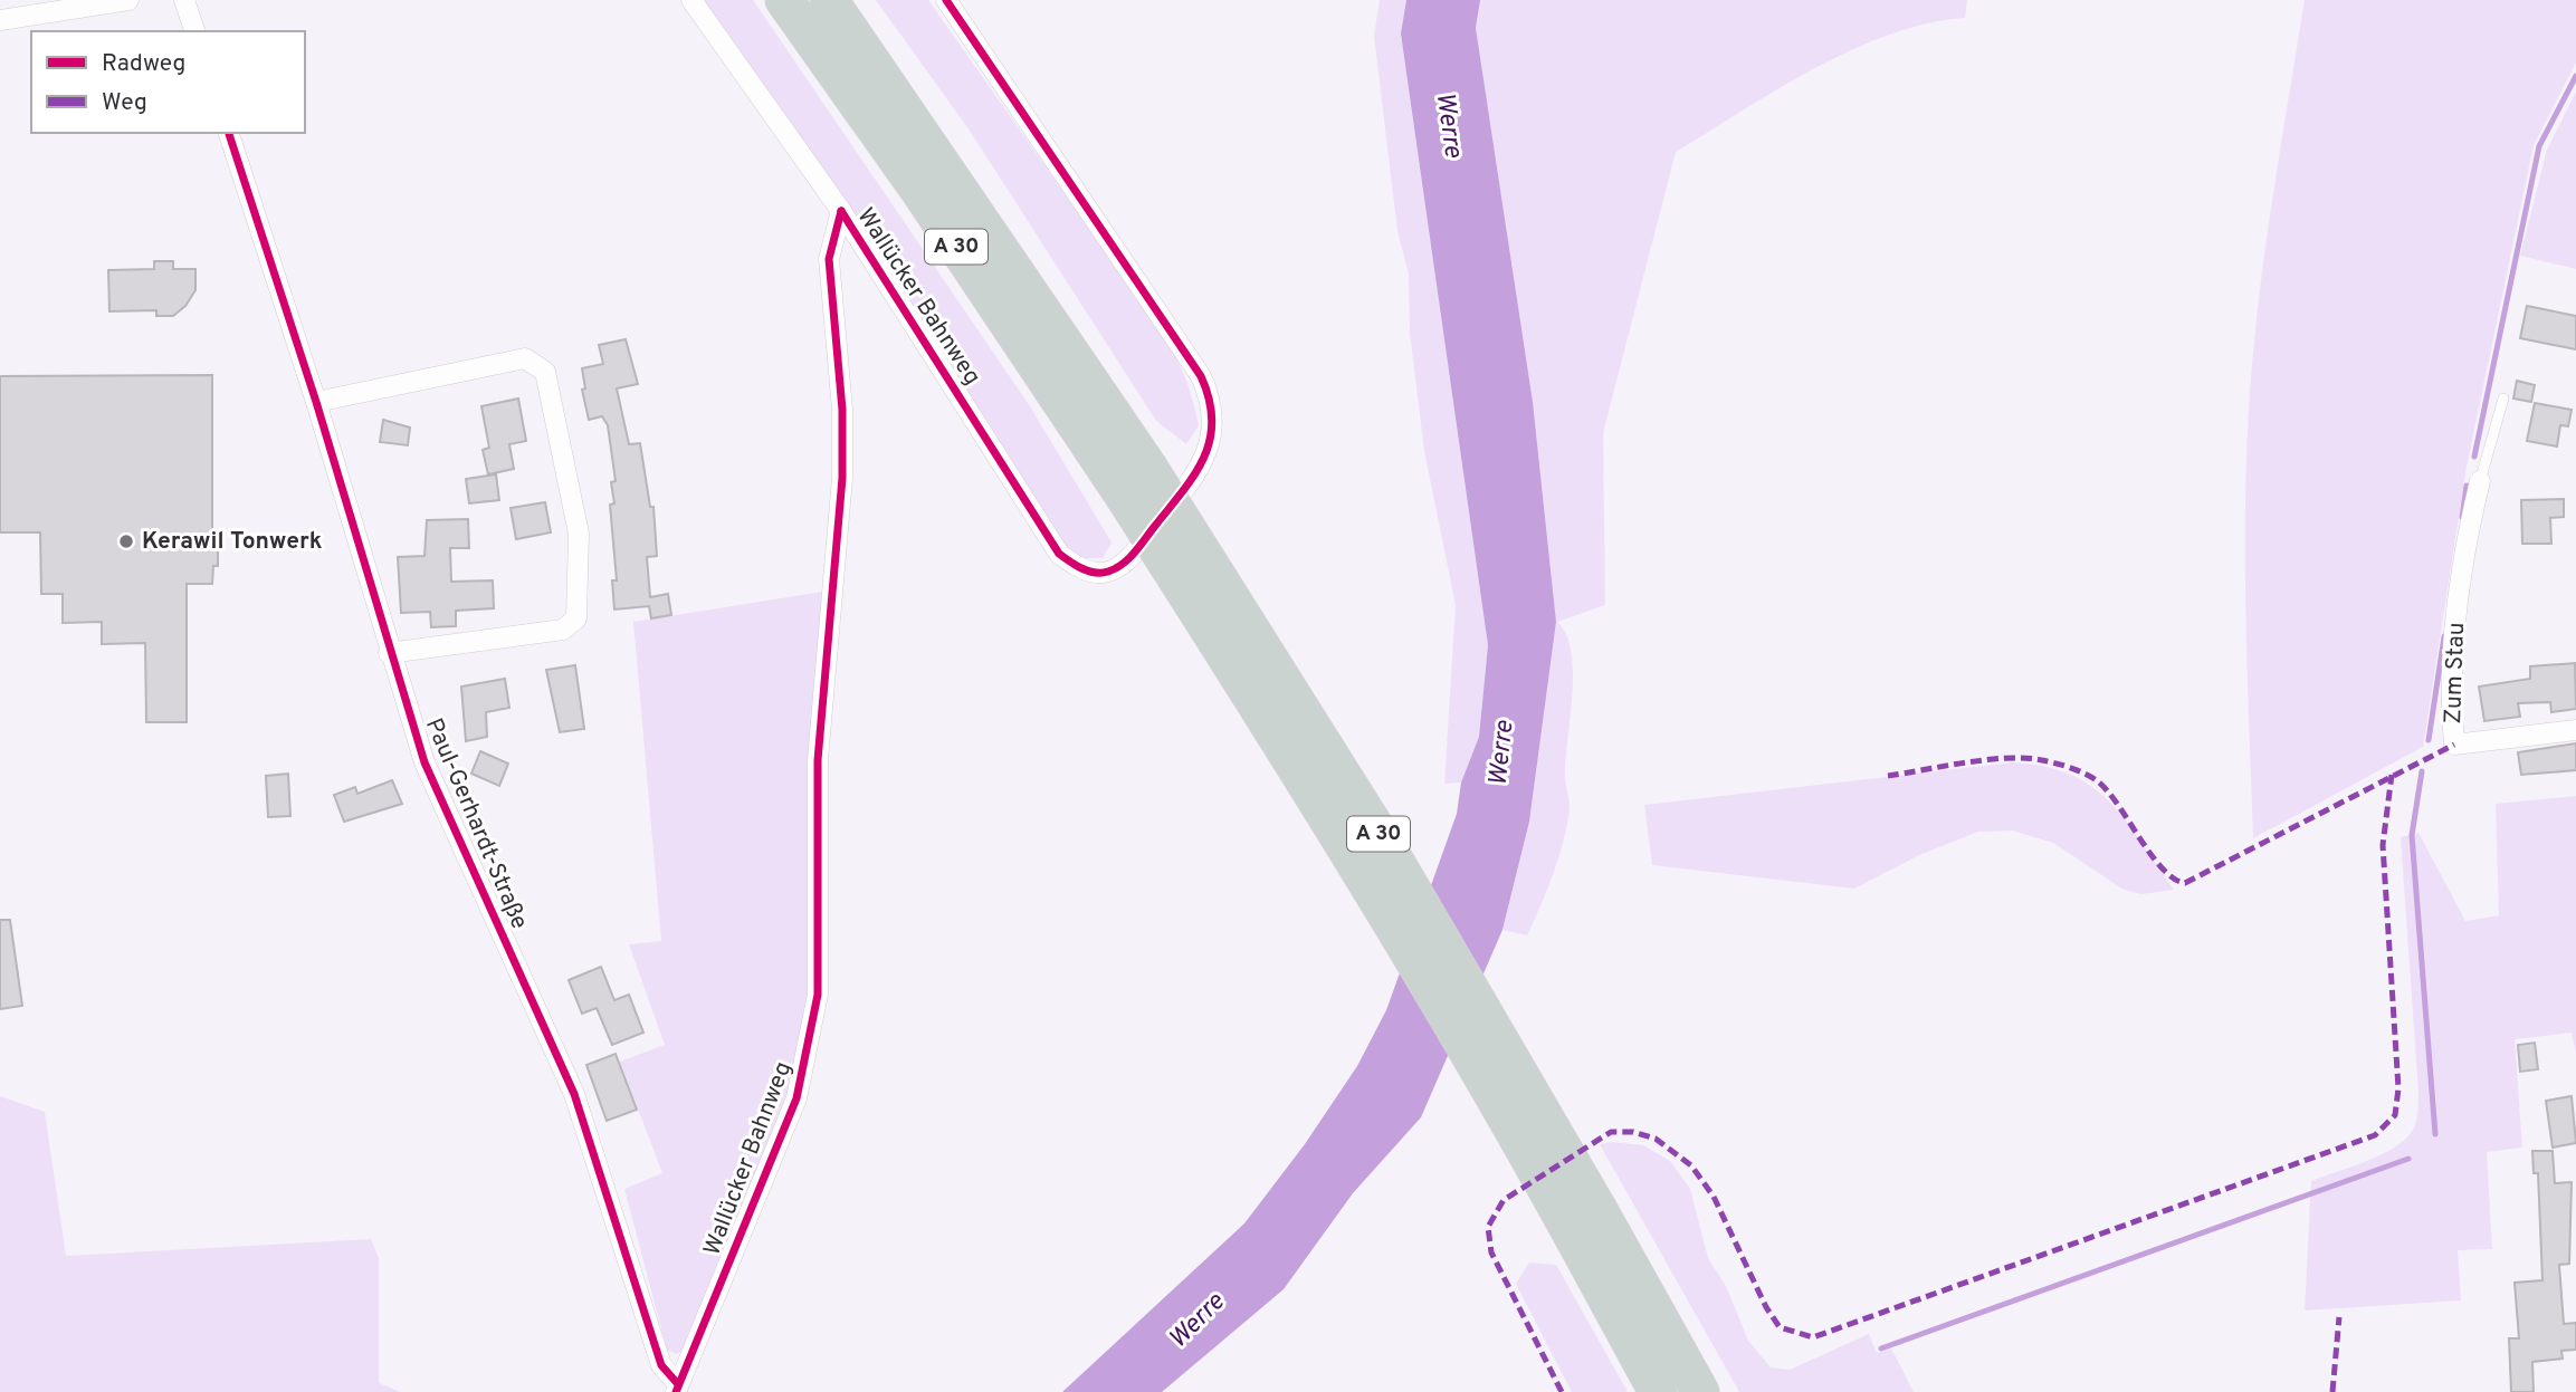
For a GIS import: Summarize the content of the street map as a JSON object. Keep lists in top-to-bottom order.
{
  "streets": {
    "highway": ["A 30"],
    "street": ["Wallücker Bahnweg", "Zum Stau", "Paul-Gerhardt-Straße"]
  },
  "crossings": [
    ["Wallücker Bahnweg", "Paul-Gerhardt-Straße"]
  ],
  "water": ["Werre"],
  "places": ["Kerawil Tonwerk"],
  "legend": ["Radweg", "Weg"]
}
